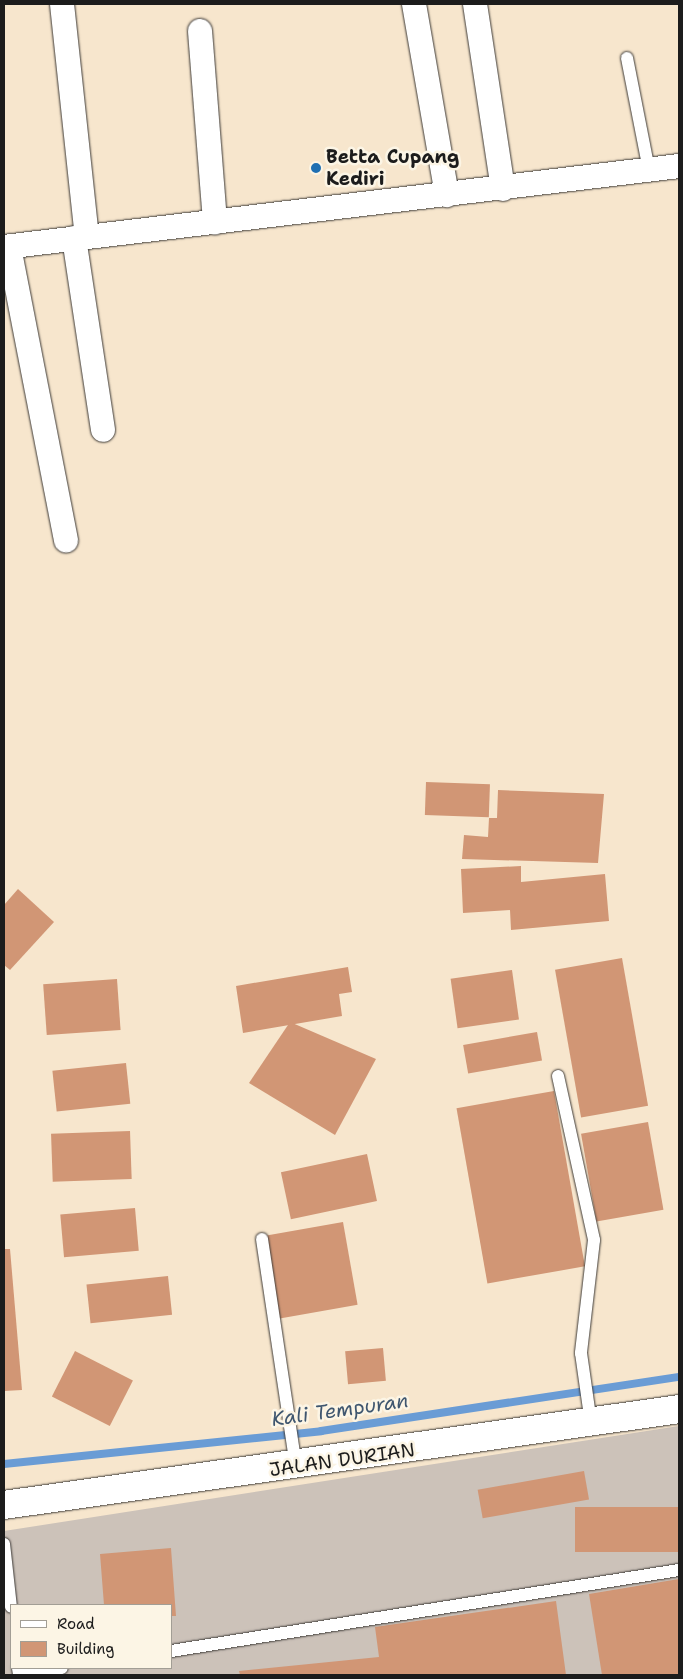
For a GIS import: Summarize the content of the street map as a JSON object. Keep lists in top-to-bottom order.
{
  "streets": {
    "main road": ["JALAN DURIAN"]
  },
  "water": ["Kali Tempuran"],
  "places": ["Betta Cupang Kediri"],
  "legend": ["Road", "Building"]
}
